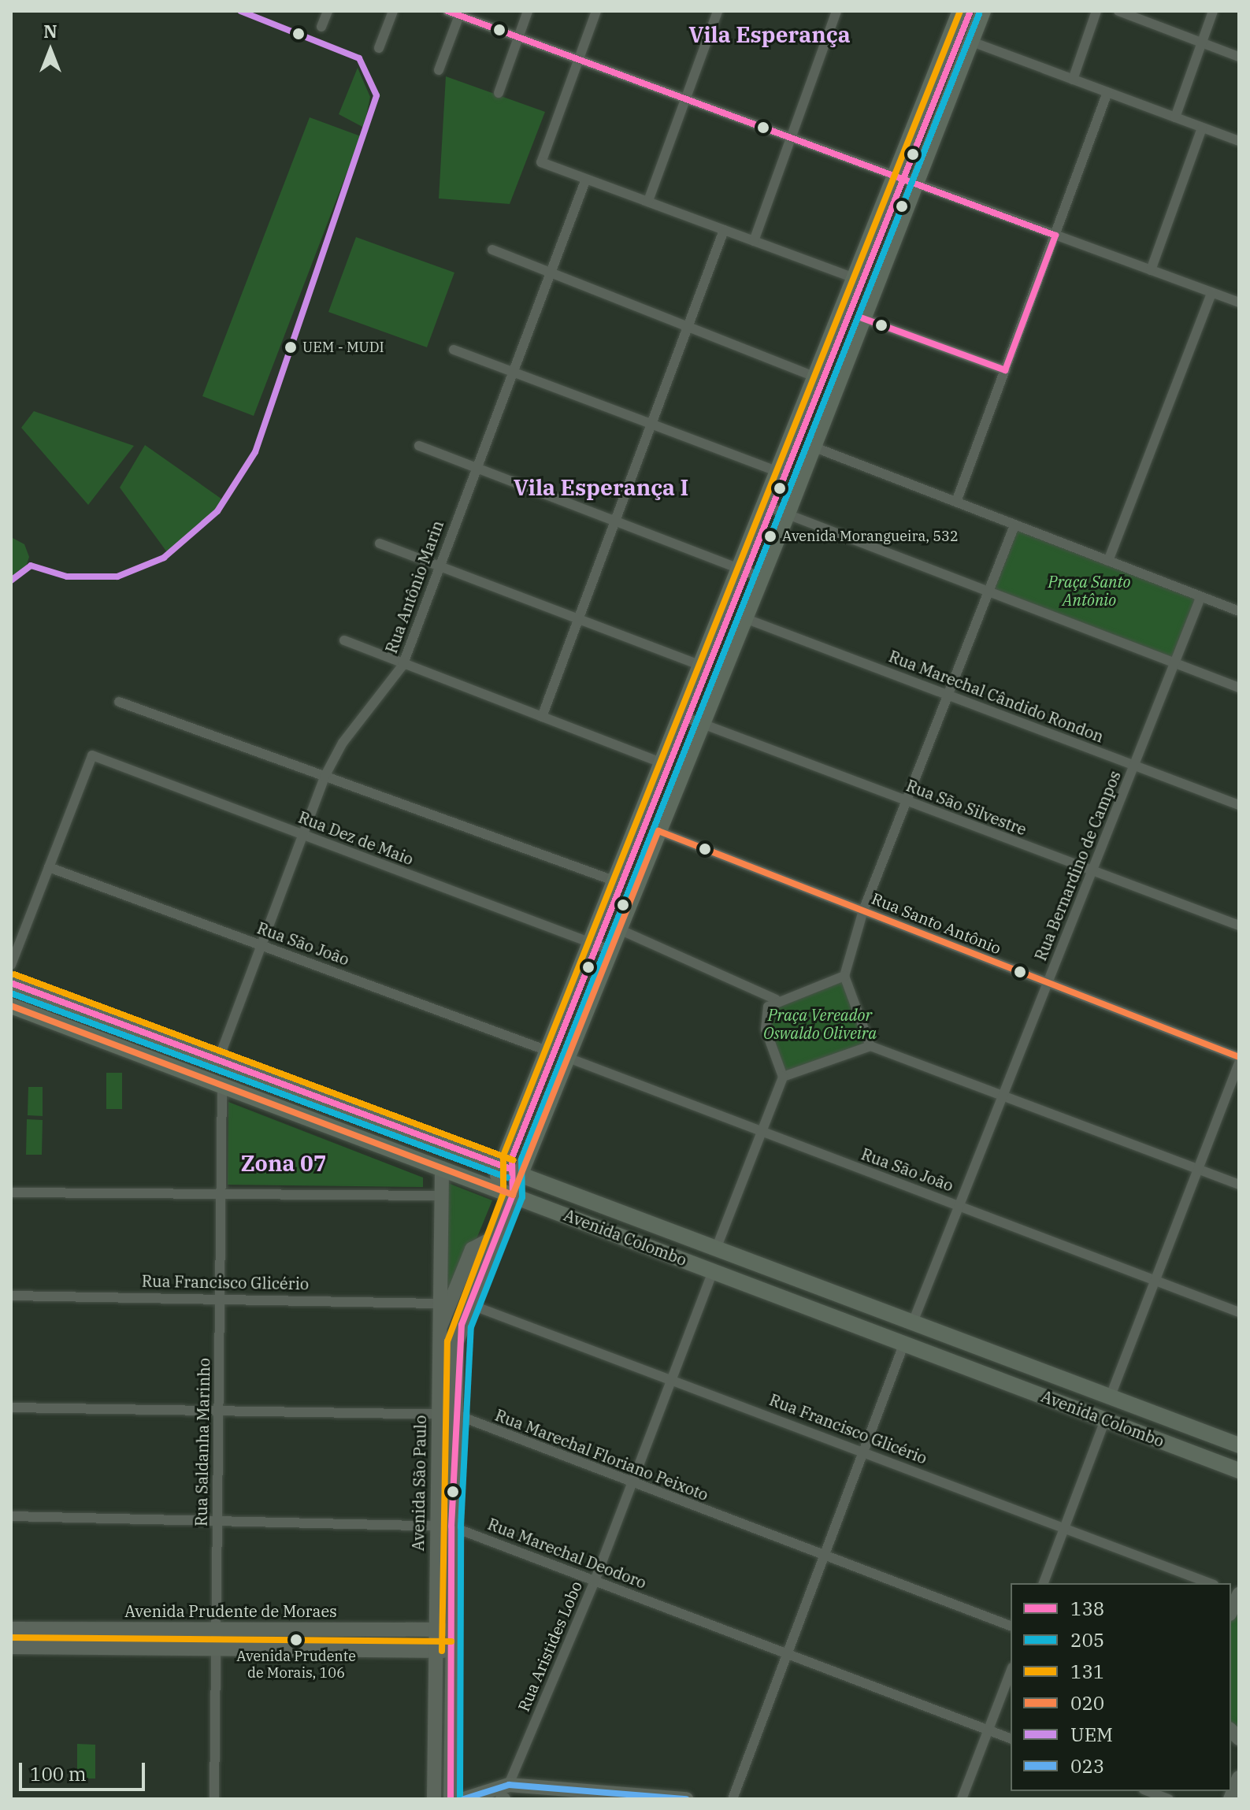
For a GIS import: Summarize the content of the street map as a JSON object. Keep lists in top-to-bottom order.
{
  "streets": {
    "main road": ["Avenida Colombo", "Avenida São Paulo", "Avenida Prudente de Moraes"],
    "street": [
      "Rua Antônio Marin",
      "Rua Marechal Cândido Rondon",
      "Rua São Silvestre",
      "Rua Dez de Maio",
      "Rua Bernardino de Campos",
      "Rua Santo Antônio",
      "Rua São João",
      "Rua Francisco Glicério",
      "Rua Saldanha Marinho",
      "Rua Marechal Floriano Peixoto",
      "Rua Marechal Deodoro",
      "Rua Aristides Lobo"
    ]
  },
  "crossings": [
    ["Rua Antônio Marin", "Rua Dez de Maio"],
    ["Rua Antônio Marin", "Rua São João"],
    ["Rua Antônio Marin", "Avenida Colombo"],
    ["Rua Marechal Cândido Rondon", "Rua Bernardino de Campos"],
    ["Rua São Silvestre", "Rua Bernardino de Campos"],
    ["Rua Dez de Maio", "Rua São João"],
    ["Rua Bernardino de Campos", "Rua Santo Antônio"],
    ["Rua Bernardino de Campos", "Rua São João"],
    ["Rua Bernardino de Campos", "Avenida Colombo"],
    ["Avenida Colombo", "Rua Saldanha Marinho"],
    ["Avenida Colombo", "Avenida São Paulo"],
    ["Avenida Colombo", "Rua Aristides Lobo"],
    ["Rua Francisco Glicério", "Rua Saldanha Marinho"],
    ["Rua Francisco Glicério", "Avenida São Paulo"],
    ["Rua Francisco Glicério", "Rua Aristides Lobo"],
    ["Rua Saldanha Marinho", "Rua Marechal Floriano Peixoto"],
    ["Rua Saldanha Marinho", "Rua Marechal Deodoro"],
    ["Rua Saldanha Marinho", "Avenida Prudente de Moraes"],
    ["Rua Marechal Floriano Peixoto", "Avenida São Paulo"],
    ["Rua Marechal Floriano Peixoto", "Rua Aristides Lobo"],
    ["Avenida São Paulo", "Rua Marechal Deodoro"],
    ["Avenida São Paulo", "Avenida Prudente de Moraes"],
    ["Rua Marechal Deodoro", "Rua Aristides Lobo"]
  ],
  "districts": ["Vila Esperança", "Vila Esperança I", "Zona 07"],
  "parks": ["Praça Santo Antônio", "Praça Vereador Oswaldo Oliveira"],
  "places": ["UEM - MUDI", "Avenida Morangueira, 532", "Avenida Prudente de Morais, 106"],
  "lines": [
    "transit line 138",
    "transit line 131",
    "transit line UEM",
    "transit line 205",
    "transit line 020",
    "transit line 023"
  ],
  "legend": [
    "138",
    "205",
    "131",
    "020",
    "UEM",
    "023"
  ],
  "scale_bar": "100 m",
  "north": "top"
}
